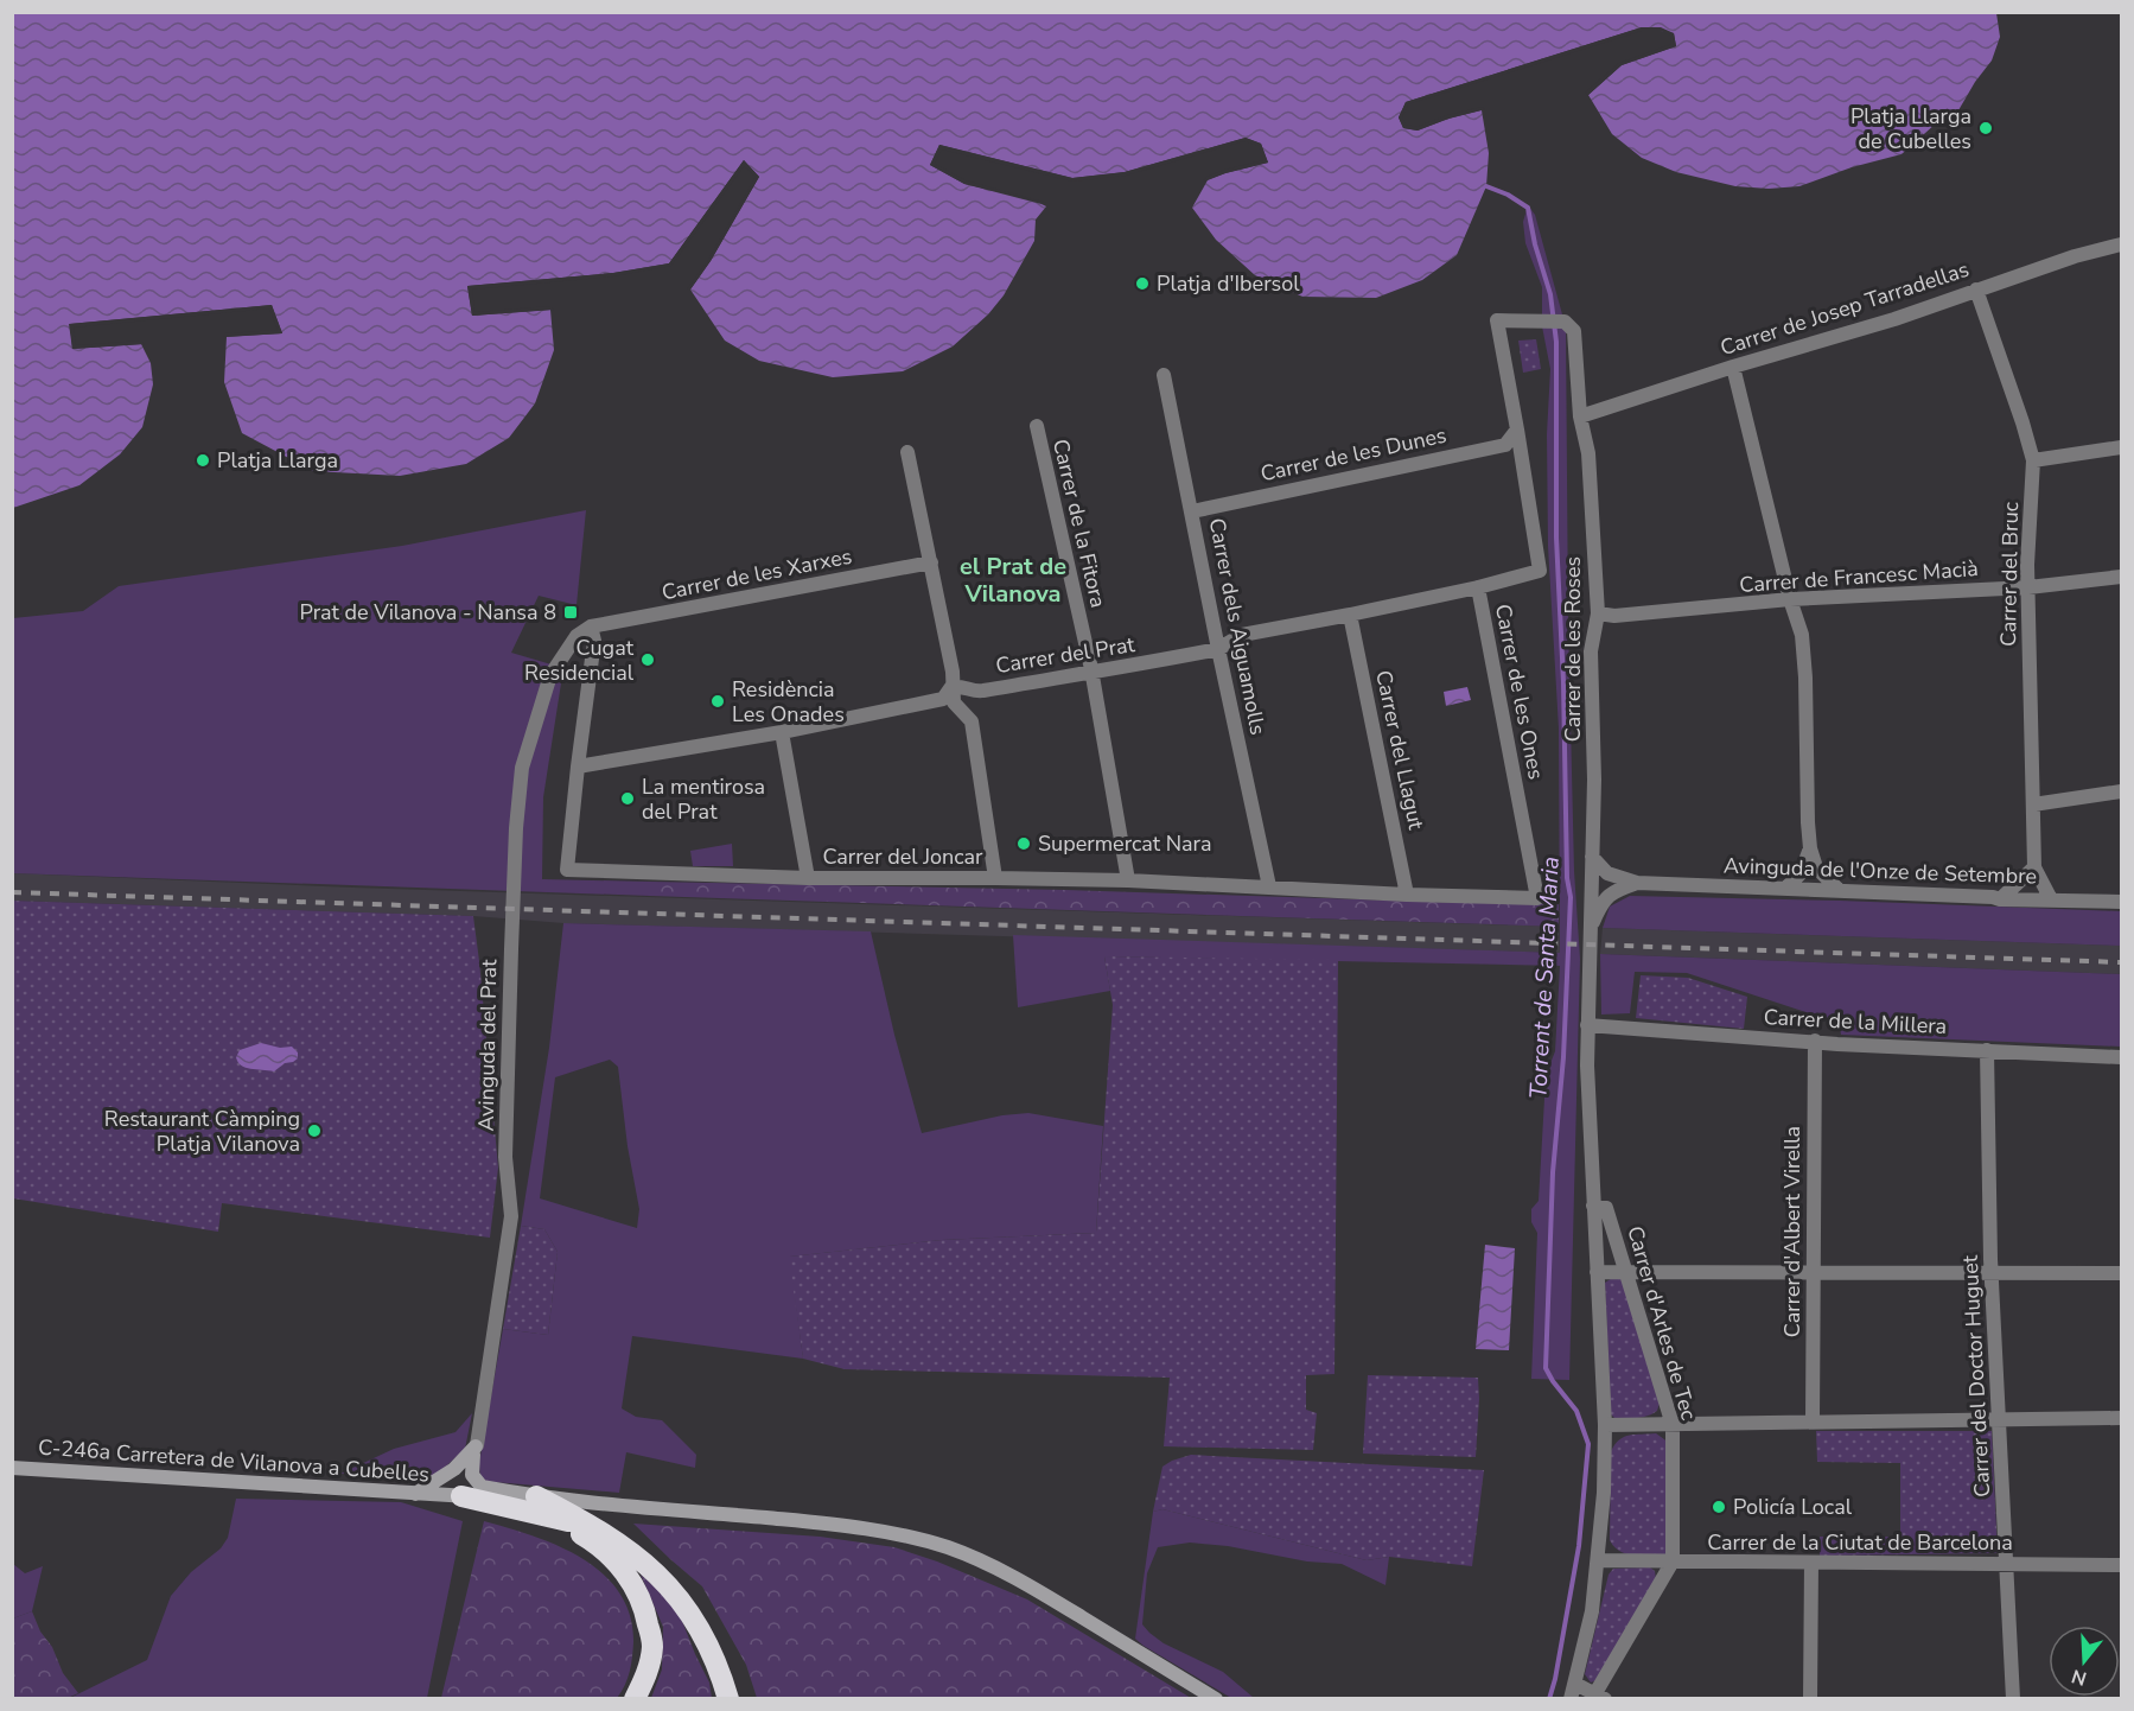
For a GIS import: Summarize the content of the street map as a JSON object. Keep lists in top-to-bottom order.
{
  "streets": {
    "main road": ["C-246a Carretera de Vilanova a Cubelles"],
    "street": [
      "Carrer de Josep Tarradellas",
      "Carrer de les Dunes",
      "Carrer de la Fitora",
      "Carrer de les Xarxes",
      "Carrer del Bruc",
      "Carrer de Francesc Macià",
      "Carrer dels Aiguamolls",
      "Carrer de les Roses",
      "Carrer del Prat",
      "Carrer de les Ones",
      "Carrer del Llagut",
      "Carrer del Joncar",
      "Avinguda de l'Onze de Setembre",
      "Carrer de la Millera",
      "Avinguda del Prat",
      "Carrer d'Albert Virella",
      "Carrer d'Arles de Tec",
      "Carrer del Doctor Huguet",
      "Carrer de la Ciutat de Barcelona"
    ]
  },
  "crossings": [
    ["Carrer de Josep Tarradellas", "Carrer del Bruc"],
    ["Carrer de Josep Tarradellas", "Carrer de les Roses"],
    ["Carrer de les Dunes", "Carrer dels Aiguamolls"],
    ["Carrer de la Fitora", "Carrer del Prat"],
    ["Carrer de la Fitora", "Carrer del Joncar"],
    ["Carrer de les Xarxes", "Avinguda del Prat"],
    ["Carrer del Bruc", "Carrer de Francesc Macià"],
    ["Carrer del Bruc", "Avinguda de l'Onze de Setembre"],
    ["Carrer de Francesc Macià", "Carrer de les Roses"],
    ["Carrer dels Aiguamolls", "Carrer del Prat"],
    ["Carrer dels Aiguamolls", "Carrer del Joncar"],
    ["Carrer de les Roses", "Carrer de les Ones"],
    ["Carrer de les Roses", "Avinguda de l'Onze de Setembre"],
    ["Carrer de les Roses", "Carrer d'Arles de Tec"],
    ["Carrer del Prat", "Carrer de les Ones"],
    ["Carrer del Prat", "Carrer del Llagut"],
    ["Carrer de les Ones", "Carrer del Joncar"],
    ["Carrer del Llagut", "Carrer del Joncar"],
    ["Avinguda de l'Onze de Setembre", "Carrer d'Arles de Tec"],
    ["Carrer de la Millera", "Carrer d'Albert Virella"],
    ["Carrer de la Millera", "Carrer d'Arles de Tec"],
    ["Carrer de la Millera", "Carrer del Doctor Huguet"],
    ["Carrer d'Arles de Tec", "Carrer de la Ciutat de Barcelona"],
    ["Carrer del Doctor Huguet", "Carrer de la Ciutat de Barcelona"]
  ],
  "districts": ["el Prat de Vilanova"],
  "water": ["Torrent de Santa Maria"],
  "places": {
    "other": [
      "Platja Llarga de Cubelles",
      "Platja d'Ibersol",
      "Platja Llarga",
      "Cugat Residencial",
      "Residència Les Onades",
      "La mentirosa del Prat",
      "Supermercat Nara",
      "Restaurant Càmping Platja Vilanova",
      "Policía Local"
    ],
    "transit": ["Prat de Vilanova - Nansa 8"]
  },
  "north": "bottom"
}
